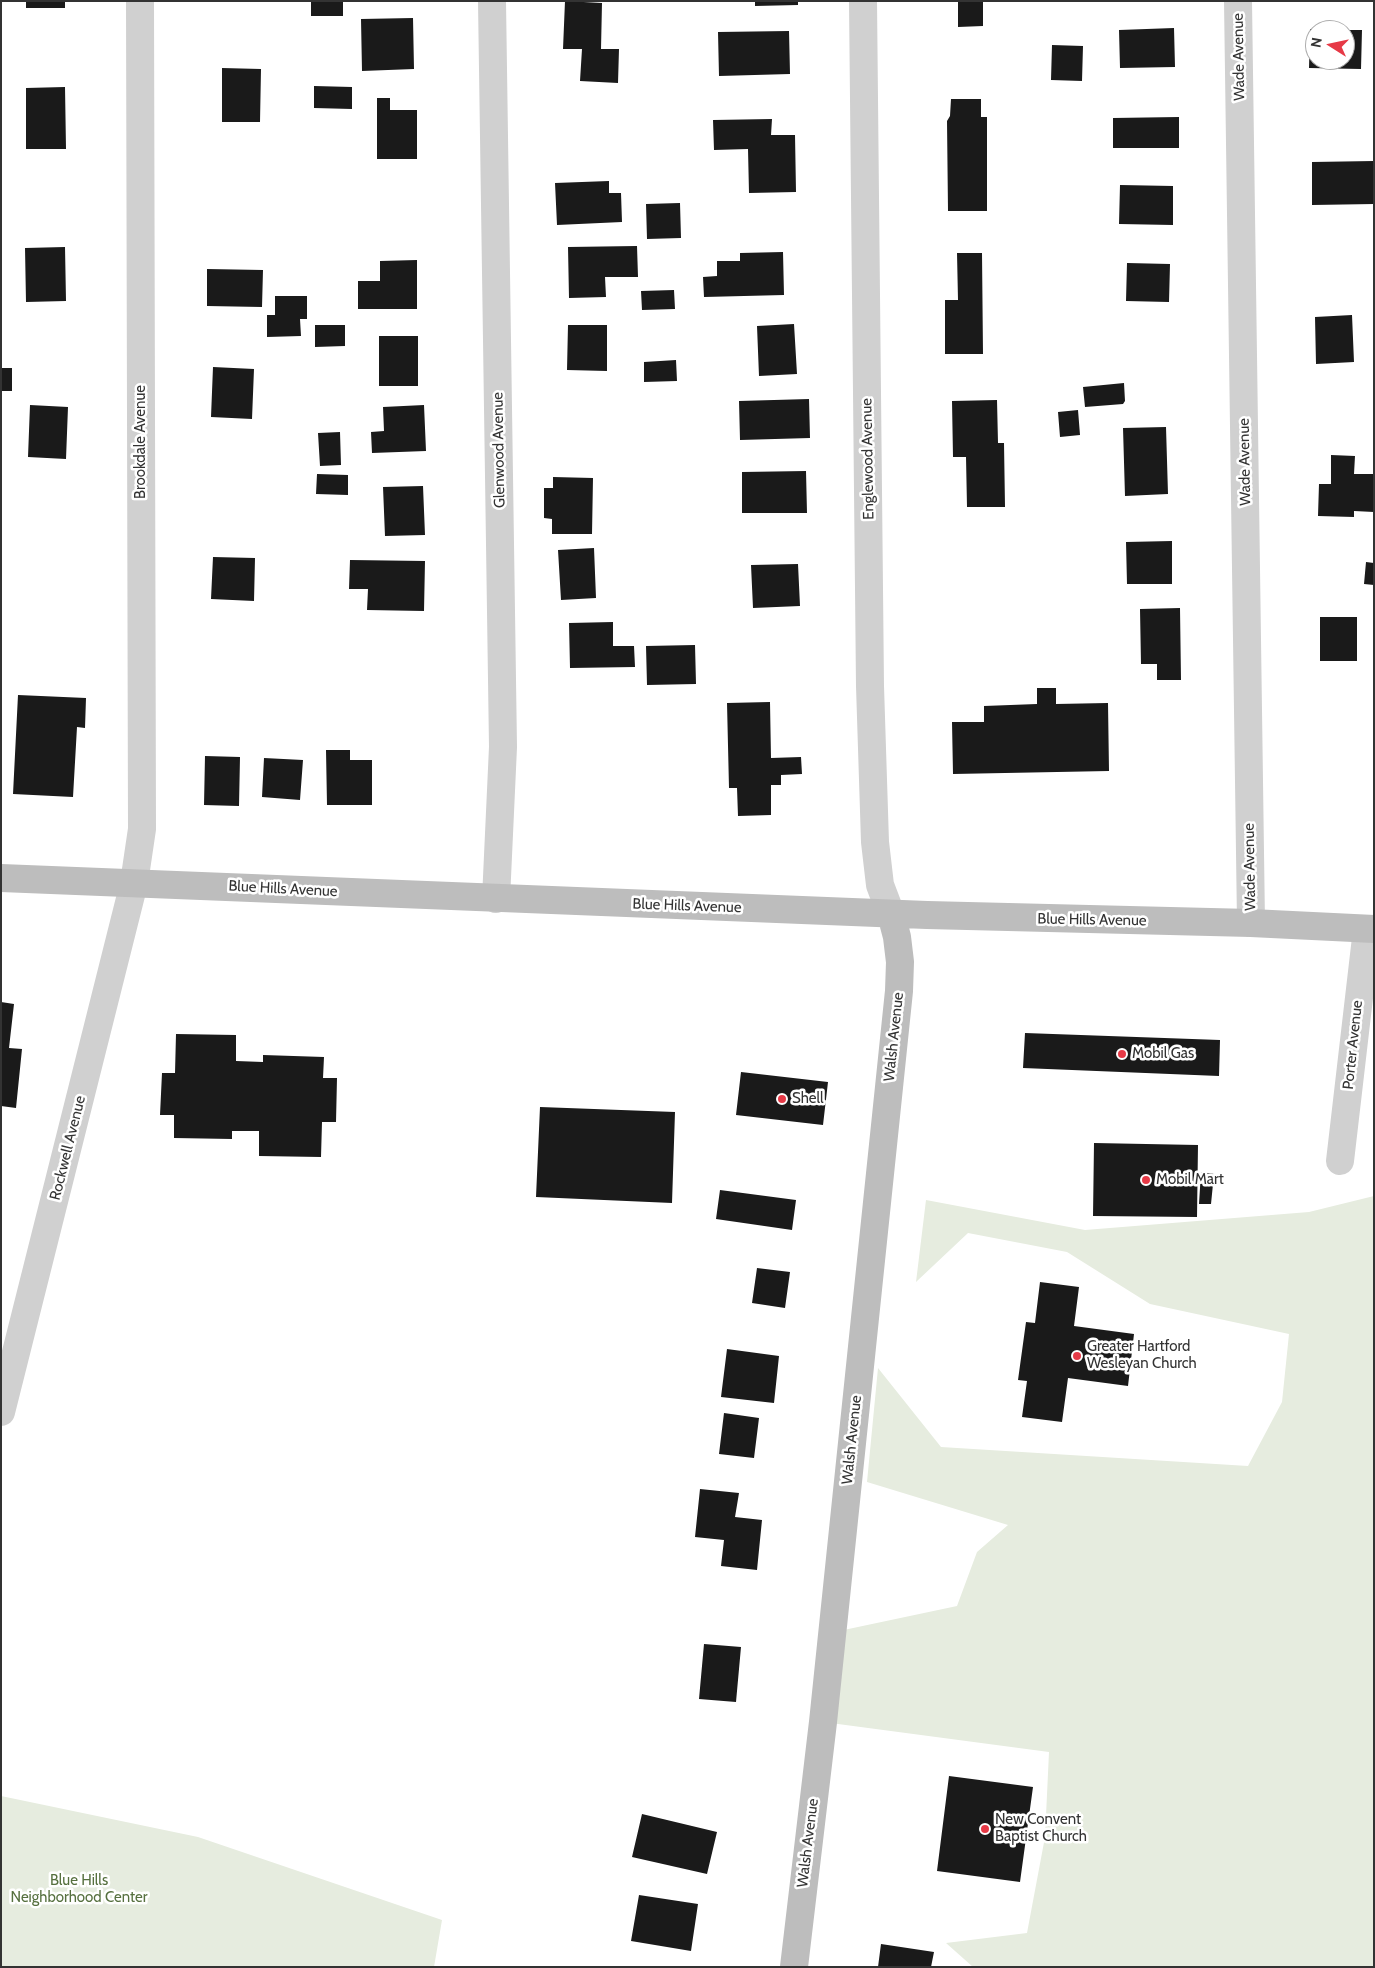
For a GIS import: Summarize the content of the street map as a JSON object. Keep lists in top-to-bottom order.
{
  "streets": {
    "main road": ["Blue Hills Avenue", "Walsh Avenue"],
    "street": [
      "Wade Avenue",
      "Brookdale Avenue",
      "Glenwood Avenue",
      "Englewood Avenue",
      "Porter Avenue",
      "Rockwell Avenue"
    ]
  },
  "crossings": [
    ["Wade Avenue", "Blue Hills Avenue"],
    ["Brookdale Avenue", "Blue Hills Avenue"],
    ["Brookdale Avenue", "Rockwell Avenue"],
    ["Glenwood Avenue", "Blue Hills Avenue"],
    ["Englewood Avenue", "Blue Hills Avenue"],
    ["Englewood Avenue", "Walsh Avenue"],
    ["Blue Hills Avenue", "Walsh Avenue"],
    ["Blue Hills Avenue", "Porter Avenue"],
    ["Blue Hills Avenue", "Rockwell Avenue"]
  ],
  "parks": ["Blue Hills Neighborhood Center"],
  "places": [
    "Mobil Gas",
    "Shell",
    "Mobil Mart",
    "Greater Hartford Wesleyan Church",
    "New Convent Baptist Church"
  ],
  "north": "left"
}
